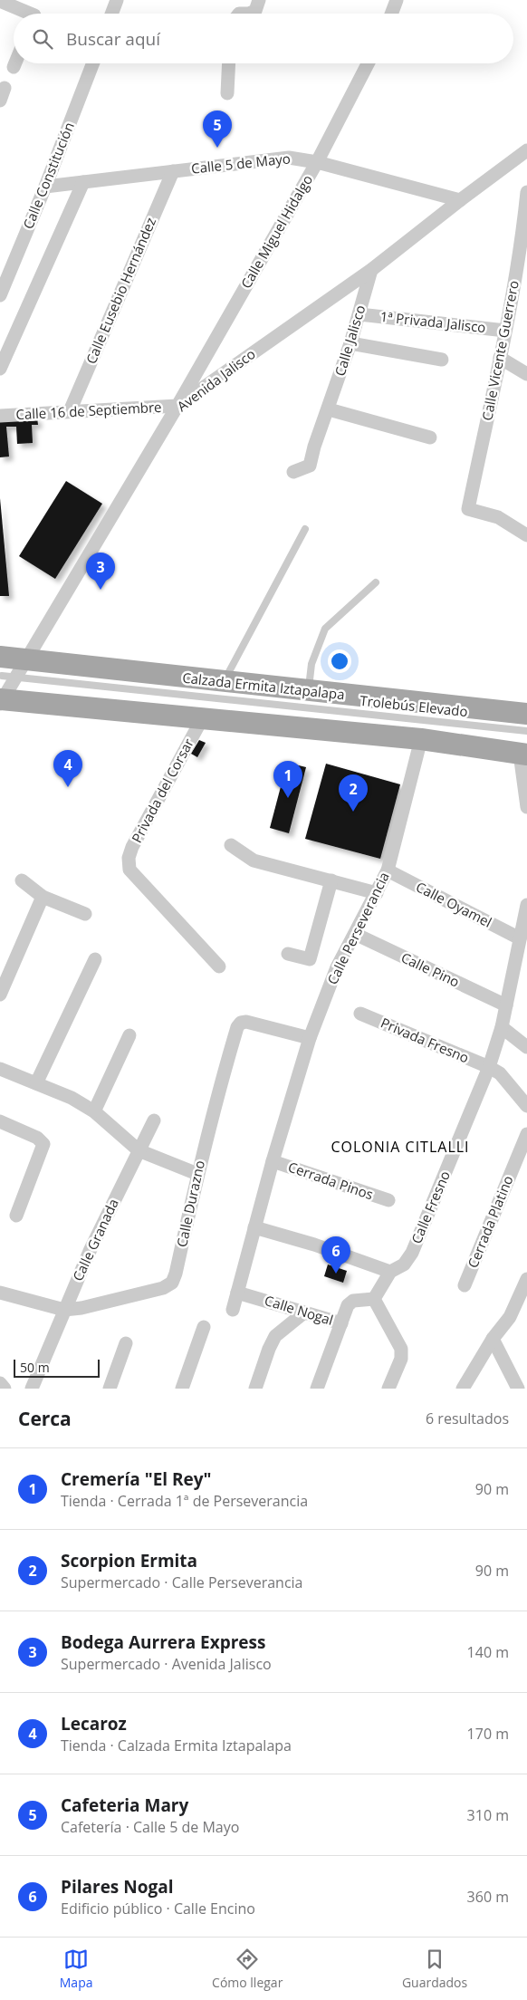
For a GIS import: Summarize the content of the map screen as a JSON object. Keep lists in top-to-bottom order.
{
  "streets": {
    "main road": ["Calzada Ermita Iztapalapa"],
    "street": [
      "Calle 5 de Mayo",
      "Calle Constitución",
      "Calle Miguel Hidalgo",
      "Calle Eusebio Hernández",
      "1ª Privada Jalisco",
      "Calle Jalisco",
      "Calle Vicente Guerrero",
      "Avenida Jalisco",
      "Calle 16 de Septiembre",
      "Privada del Corsar",
      "Calle Oyamel",
      "Calle Perseverancia",
      "Calle Pino",
      "Privada Fresno",
      "Cerrada Pinos",
      "Calle Durazno",
      "Calle Fresno",
      "Cerrada Platino",
      "Calle Granada",
      "Calle Nogal"
    ],
    "lane": ["Trolebús Elevado"]
  },
  "crossings": [
    ["Calle 5 de Mayo", "Calle Constitución"],
    ["Calle 5 de Mayo", "Calle Miguel Hidalgo"],
    ["Calle 5 de Mayo", "Calle Eusebio Hernández"],
    ["Calle 5 de Mayo", "Avenida Jalisco"],
    ["Calle Miguel Hidalgo", "Avenida Jalisco"],
    ["Calle Miguel Hidalgo", "Calle 16 de Septiembre"],
    ["Calle Eusebio Hernández", "Calle 16 de Septiembre"],
    ["1ª Privada Jalisco", "Calle Jalisco"],
    ["1ª Privada Jalisco", "Calle Vicente Guerrero"],
    ["Calle Jalisco", "Avenida Jalisco"],
    ["Avenida Jalisco", "Calle 16 de Septiembre"],
    ["Avenida Jalisco", "Calzada Ermita Iztapalapa"],
    ["Calzada Ermita Iztapalapa", "Trolebús Elevado"],
    ["Calle Oyamel", "Calle Perseverancia"],
    ["Calle Oyamel", "Calle Fresno"],
    ["Calle Perseverancia", "Calle Pino"],
    ["Calle Perseverancia", "Cerrada Pinos"],
    ["Calle Perseverancia", "Calle Durazno"],
    ["Calle Pino", "Calle Fresno"],
    ["Privada Fresno", "Calle Fresno"],
    ["Calle Durazno", "Calle Granada"],
    ["Calle Fresno", "Calle Nogal"]
  ],
  "districts": ["COLONIA CITLALLI"],
  "scale_bar": "50 m",
  "page": {
    "search": "Buscar aquí",
    "pins": [
      "5",
      "3",
      "4",
      "1",
      "2",
      "6"
    ],
    "scale": "50 m",
    "heading": ["Cerca", "6 resultados"],
    "list": [
      {
        "mark": "1",
        "name": "Cremería \"El Rey\"",
        "note": "Tienda · Cerrada 1ª de Perseverancia",
        "value": "90 m"
      },
      {
        "mark": "2",
        "name": "Scorpion Ermita",
        "note": "Supermercado · Calle Perseverancia",
        "value": "90 m"
      },
      {
        "mark": "3",
        "name": "Bodega Aurrera Express",
        "note": "Supermercado · Avenida Jalisco",
        "value": "140 m"
      },
      {
        "mark": "4",
        "name": "Lecaroz",
        "note": "Tienda · Calzada Ermita Iztapalapa",
        "value": "170 m"
      },
      {
        "mark": "5",
        "name": "Cafeteria Mary",
        "note": "Cafetería · Calle 5 de Mayo",
        "value": "310 m"
      },
      {
        "mark": "6",
        "name": "Pilares Nogal",
        "note": "Edificio público · Calle Encino",
        "value": "360 m"
      }
    ],
    "nav": ["Mapa", "Cómo llegar", "Guardados"]
  }
}
